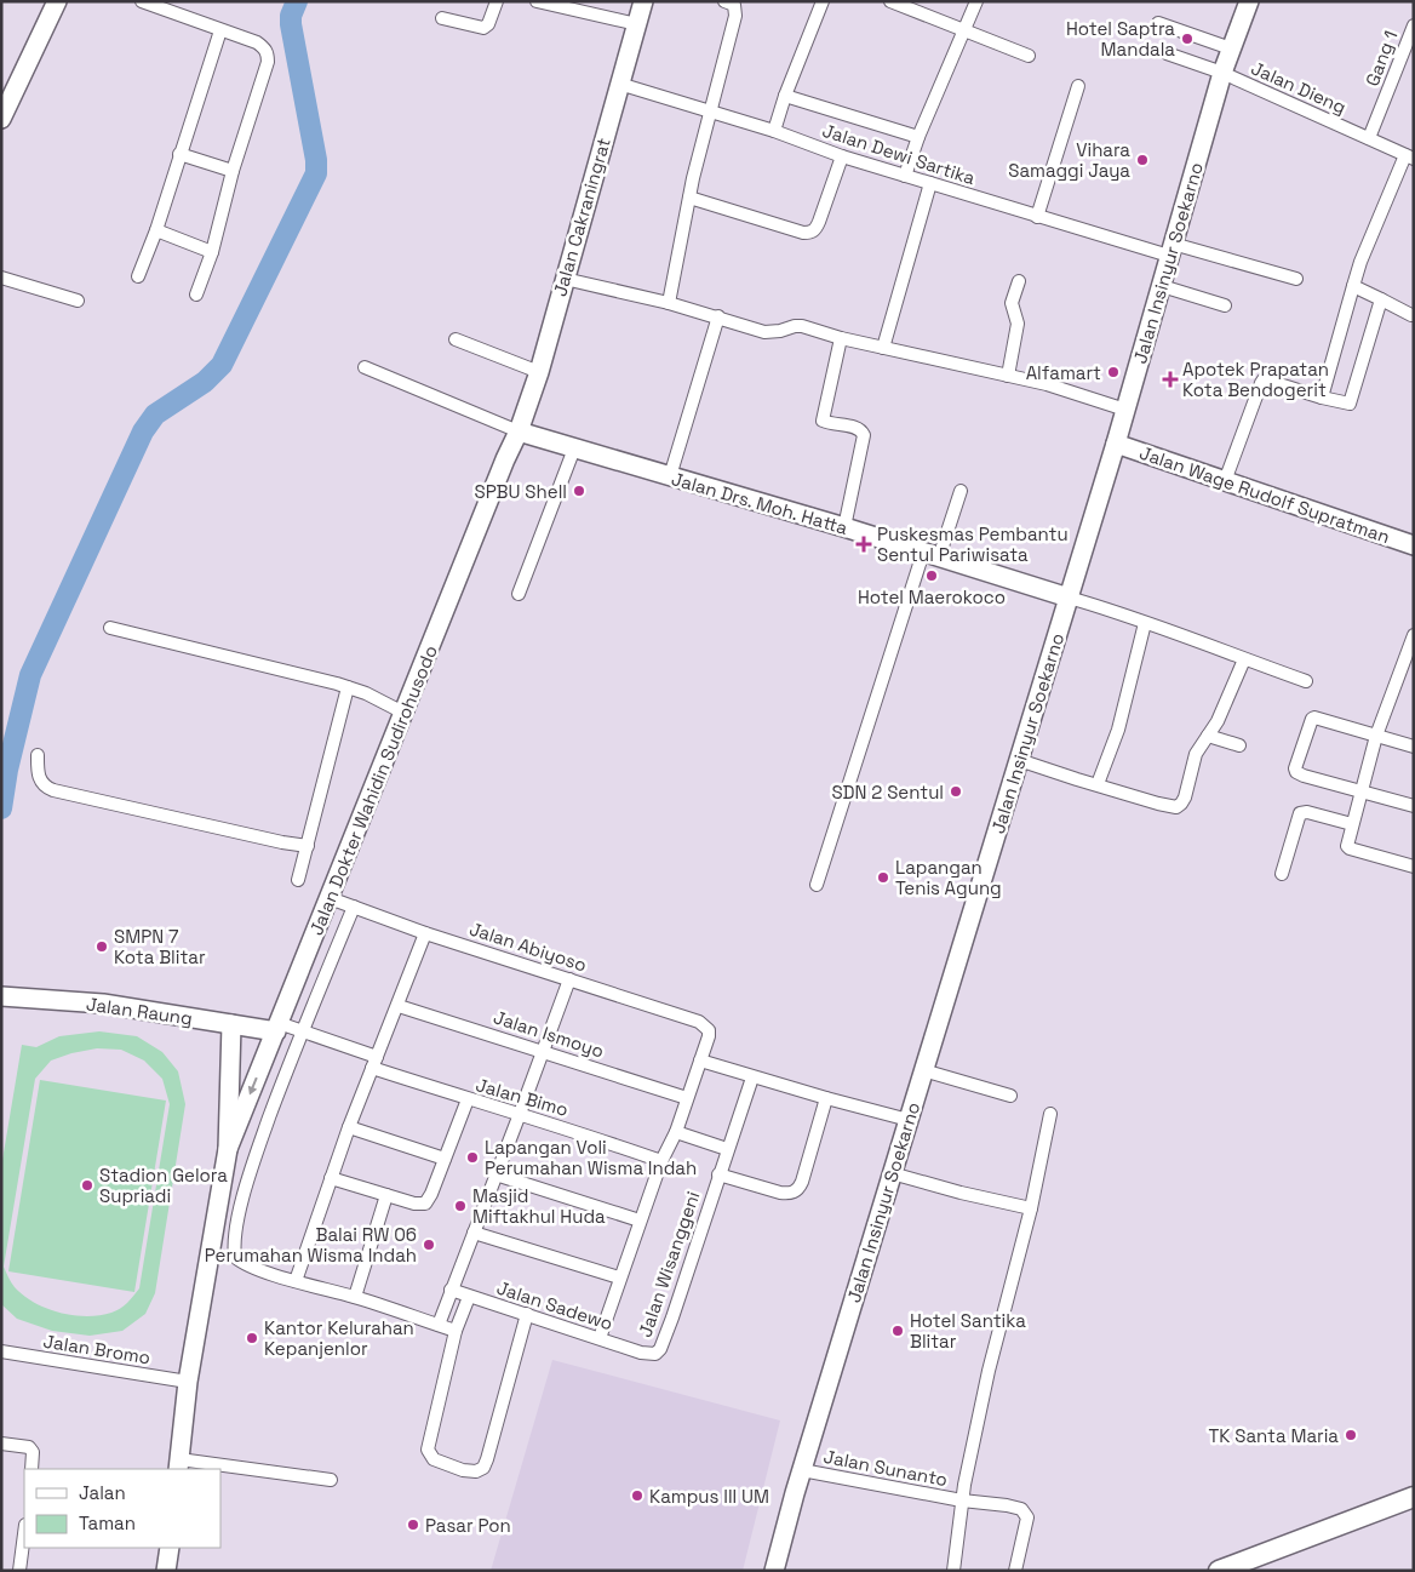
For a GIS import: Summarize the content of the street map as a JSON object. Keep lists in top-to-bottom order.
{
  "streets": {
    "main road": [
      "Jalan Cakraningrat",
      "Jalan Insinyur Soekarno",
      "Jalan Wage Rudolf Supratman",
      "Jalan Drs. Moh. Hatta",
      "Jalan Dokter Wahidin Sudirohusodo",
      "Jalan Raung"
    ],
    "street": [
      "Gang 1",
      "Jalan Dieng",
      "Jalan Dewi Sartika",
      "Jalan Abiyoso",
      "Jalan Ismoyo",
      "Jalan Bimo",
      "Jalan Wisanggeni",
      "Jalan Sadewo",
      "Jalan Bromo",
      "Jalan Sunanto"
    ]
  },
  "crossings": [
    ["Gang 1", "Jalan Dieng"],
    ["Jalan Dieng", "Jalan Insinyur Soekarno"],
    ["Jalan Dewi Sartika", "Jalan Cakraningrat"],
    ["Jalan Dewi Sartika", "Jalan Insinyur Soekarno"],
    ["Jalan Cakraningrat", "Jalan Drs. Moh. Hatta"],
    ["Jalan Cakraningrat", "Jalan Dokter Wahidin Sudirohusodo"],
    ["Jalan Insinyur Soekarno", "Jalan Wage Rudolf Supratman"],
    ["Jalan Insinyur Soekarno", "Jalan Drs. Moh. Hatta"],
    ["Jalan Insinyur Soekarno", "Jalan Sunanto"],
    ["Jalan Drs. Moh. Hatta", "Jalan Dokter Wahidin Sudirohusodo"],
    ["Jalan Dokter Wahidin Sudirohusodo", "Jalan Abiyoso"],
    ["Jalan Dokter Wahidin Sudirohusodo", "Jalan Raung"],
    ["Jalan Dokter Wahidin Sudirohusodo", "Jalan Bimo"],
    ["Jalan Dokter Wahidin Sudirohusodo", "Jalan Bromo"],
    ["Jalan Raung", "Jalan Bimo"],
    ["Jalan Wisanggeni", "Jalan Sadewo"]
  ],
  "places": {
    "other": [
      "Hotel Saptra Mandala",
      "Vihara Samaggi Jaya",
      "Alfamart",
      "SPBU Shell",
      "Hotel Maerokoco",
      "SDN 2 Sentul",
      "Lapangan Tenis Agung",
      "SMPN 7 Kota Blitar",
      "Lapangan Voli Perumahan Wisma Indah",
      "Stadion Gelora Supriadi",
      "Masjid Miftakhul Huda",
      "Balai RW 06 Perumahan Wisma Indah",
      "Hotel Santika Blitar",
      "Kantor Kelurahan Kepanjenlor",
      "TK Santa Maria",
      "Kampus III UM",
      "Pasar Pon"
    ],
    "health": ["Apotek Prapatan Kota Bendogerit", "Puskesmas Pembantu Sentul Pariwisata"]
  },
  "legend": ["Jalan", "Taman"]
}
